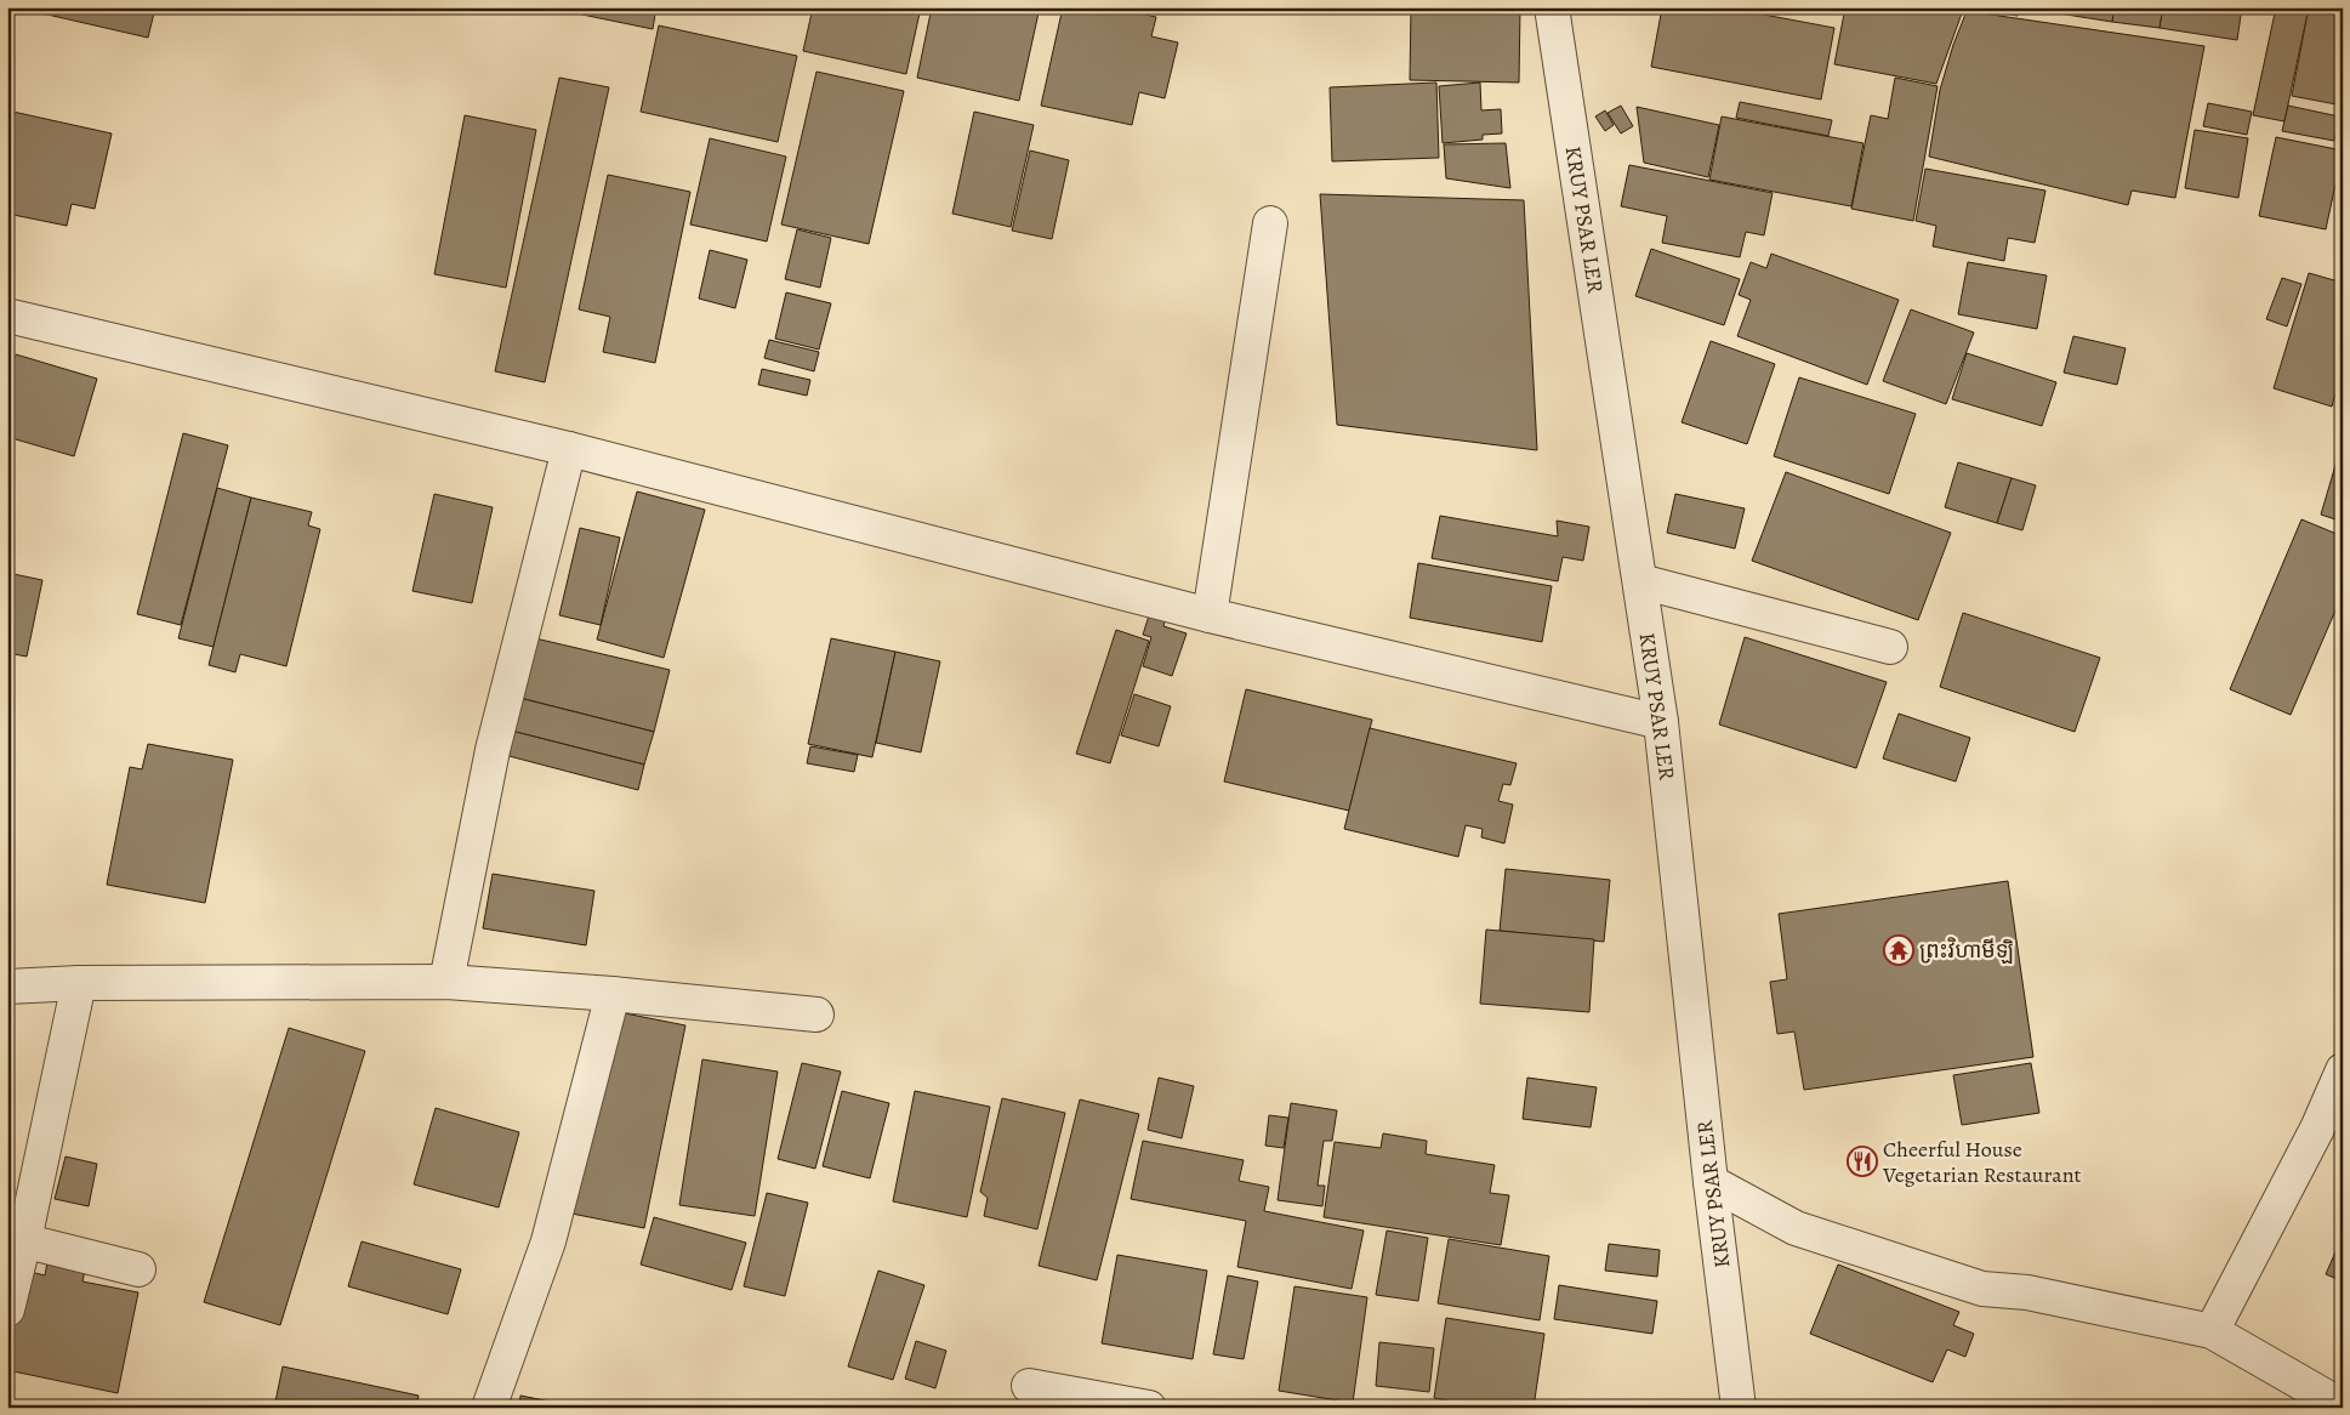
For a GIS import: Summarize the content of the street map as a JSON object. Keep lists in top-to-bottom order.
{
  "streets": {
    "street": ["KRUY PSAR LER"]
  },
  "places": {
    "temple": ["ព្រះវិហាមីឡិ"],
    "restaurant": ["Cheerful House Vegetarian Restaurant"]
  }
}
